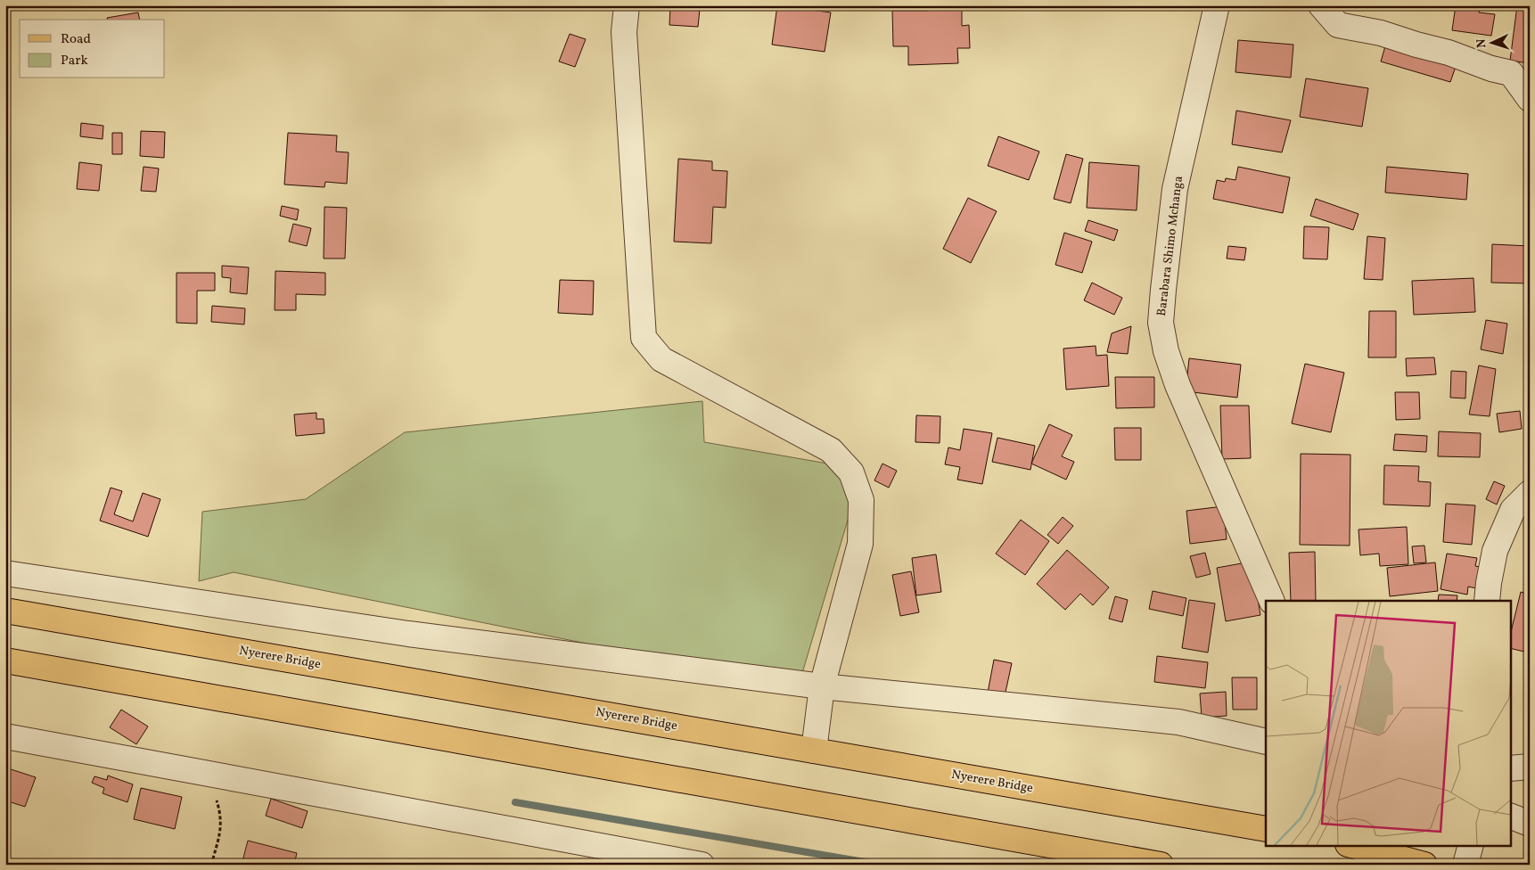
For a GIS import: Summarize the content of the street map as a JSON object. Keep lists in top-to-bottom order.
{
  "streets": {
    "main road": ["Nyerere Bridge"],
    "street": ["Barabara Shimo Mchanga"]
  },
  "legend": ["Road", "Park"],
  "north": "left"
}
